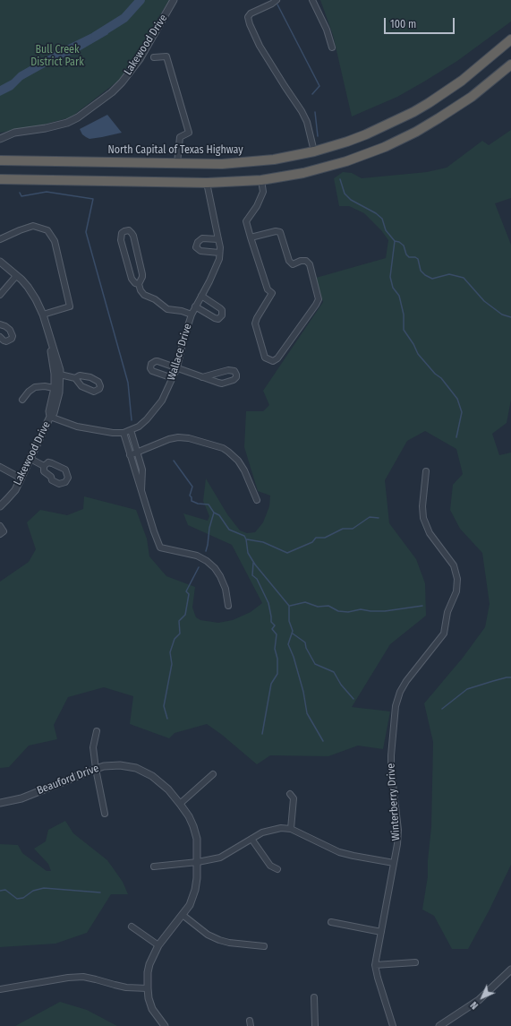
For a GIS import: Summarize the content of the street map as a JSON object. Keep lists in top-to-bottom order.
{
  "streets": {
    "highway": ["North Capital of Texas Highway"],
    "street": [
      "Lakewood Drive",
      "Wallace Drive",
      "Beauford Drive",
      "Winterberry Drive"
    ]
  },
  "crossings": [
    ["Lakewood Drive", "Wallace Drive"]
  ],
  "parks": ["Bull Creek District Park"],
  "scale_bar": "100 m",
  "north": "bottom left"
}
